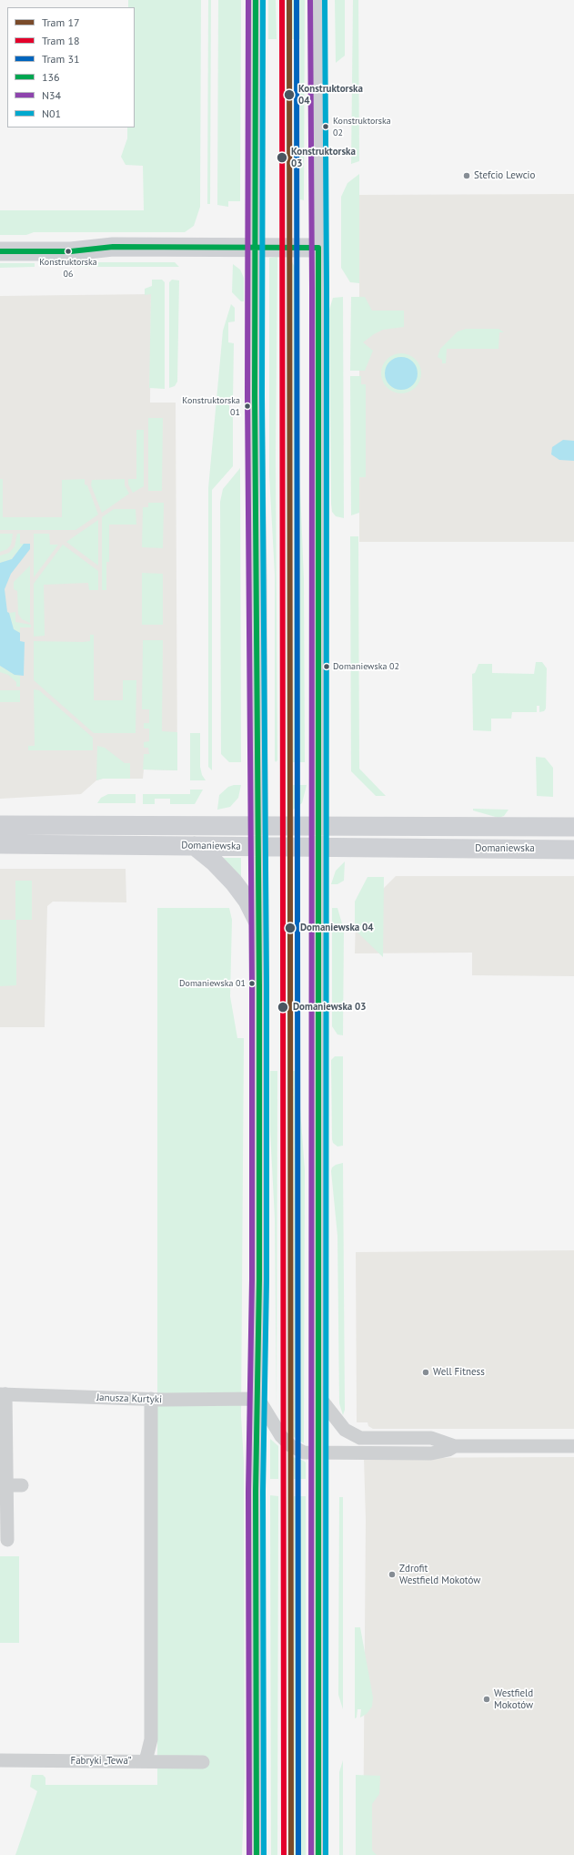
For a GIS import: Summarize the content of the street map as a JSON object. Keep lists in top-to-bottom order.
{
  "streets": {
    "main road": ["Domaniewska"],
    "street": ["Janusza Kurtyki", "Fabryki „Tewa”"]
  },
  "places": [
    "Konstruktorska 04",
    "Konstruktorska 02",
    "Konstruktorska 03",
    "Stefcio Lewcio",
    "Konstruktorska 06",
    "Konstruktorska 01",
    "Domaniewska 02",
    "Domaniewska 04",
    "Domaniewska 01",
    "Domaniewska 03",
    "Well Fitness",
    "Zdrofit Westfield Mokotów",
    "Westfield Mokotów"
  ],
  "lines": [
    "tram line 17",
    "tram line 18",
    "tram line 31",
    "transit line 136",
    "transit line N34",
    "transit line N01"
  ],
  "legend": [
    "Tram 17",
    "Tram 18",
    "Tram 31",
    "136",
    "N34",
    "N01"
  ]
}
